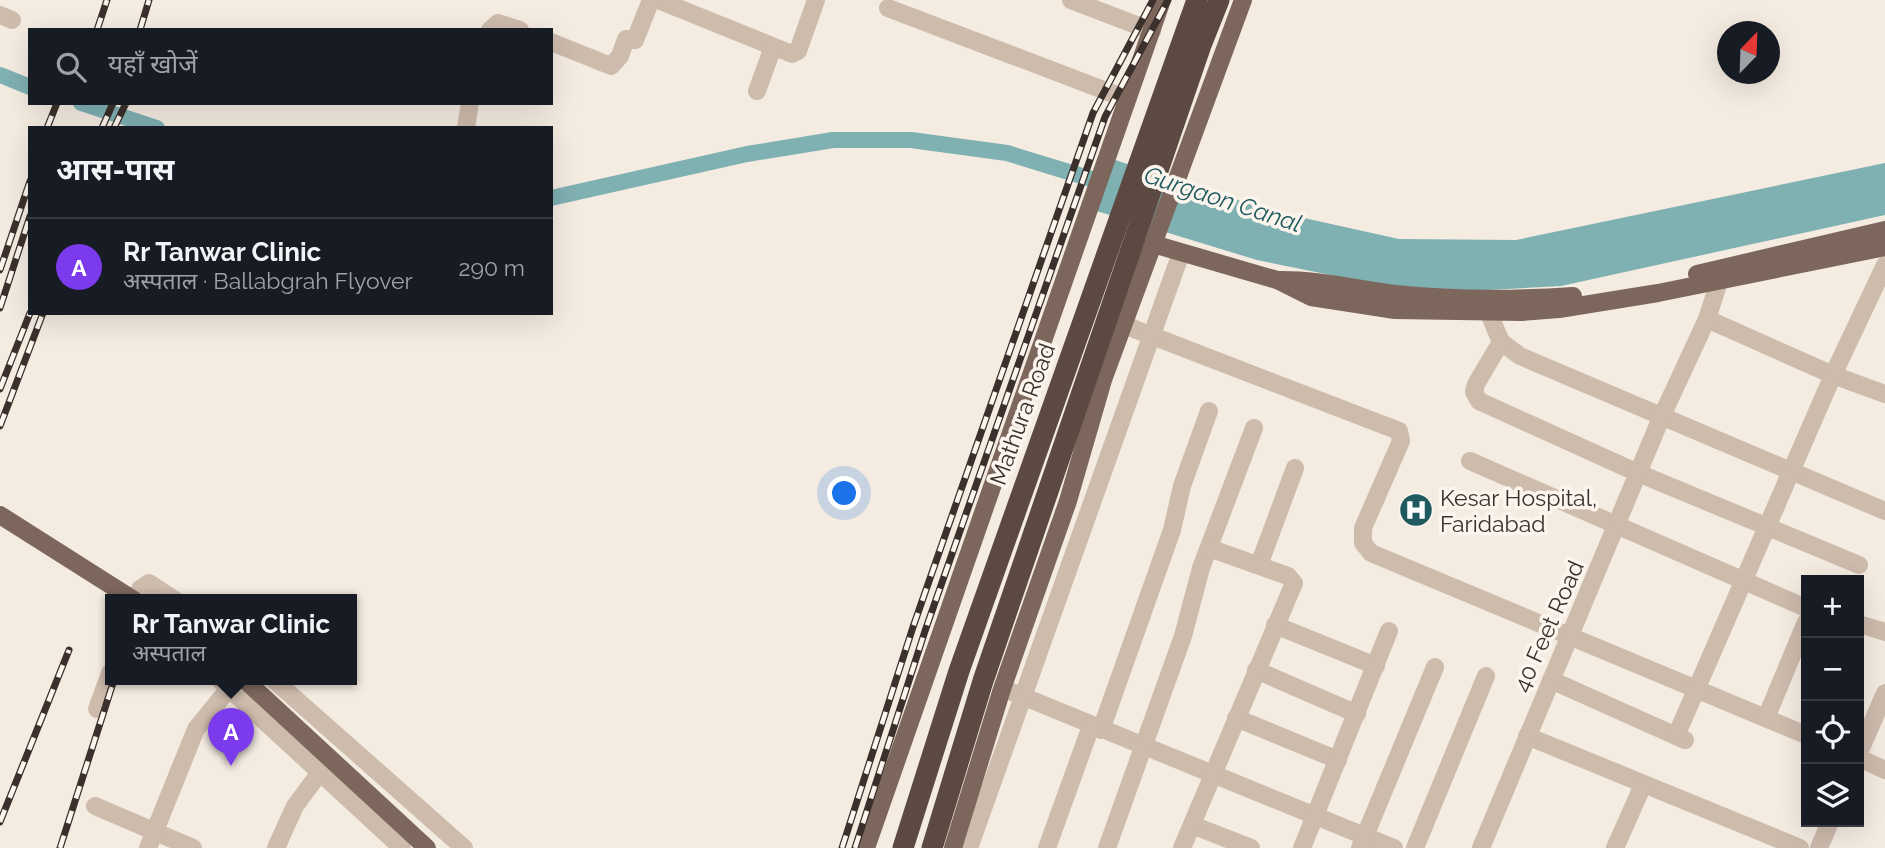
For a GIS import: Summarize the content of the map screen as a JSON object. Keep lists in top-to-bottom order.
{
  "streets": {
    "highway": ["Mathura Road"],
    "street": ["40 Feet Road"]
  },
  "water": ["Gurgaon Canal"],
  "places": {
    "hospital": ["Kesar Hospital, Faridabad"]
  },
  "north": "top right",
  "page": {
    "search": "यहाँ खोजें",
    "heading": "आस-पास",
    "list": [
      {
        "mark": "A",
        "name": "Rr Tanwar Clinic",
        "note": "अस्पताल · Ballabgrah Flyover",
        "value": "290 m"
      }
    ],
    "map_buttons": ["+", "−"],
    "popup": ["Rr Tanwar Clinic", "अस्पताल"],
    "pins": "A"
  }
}
